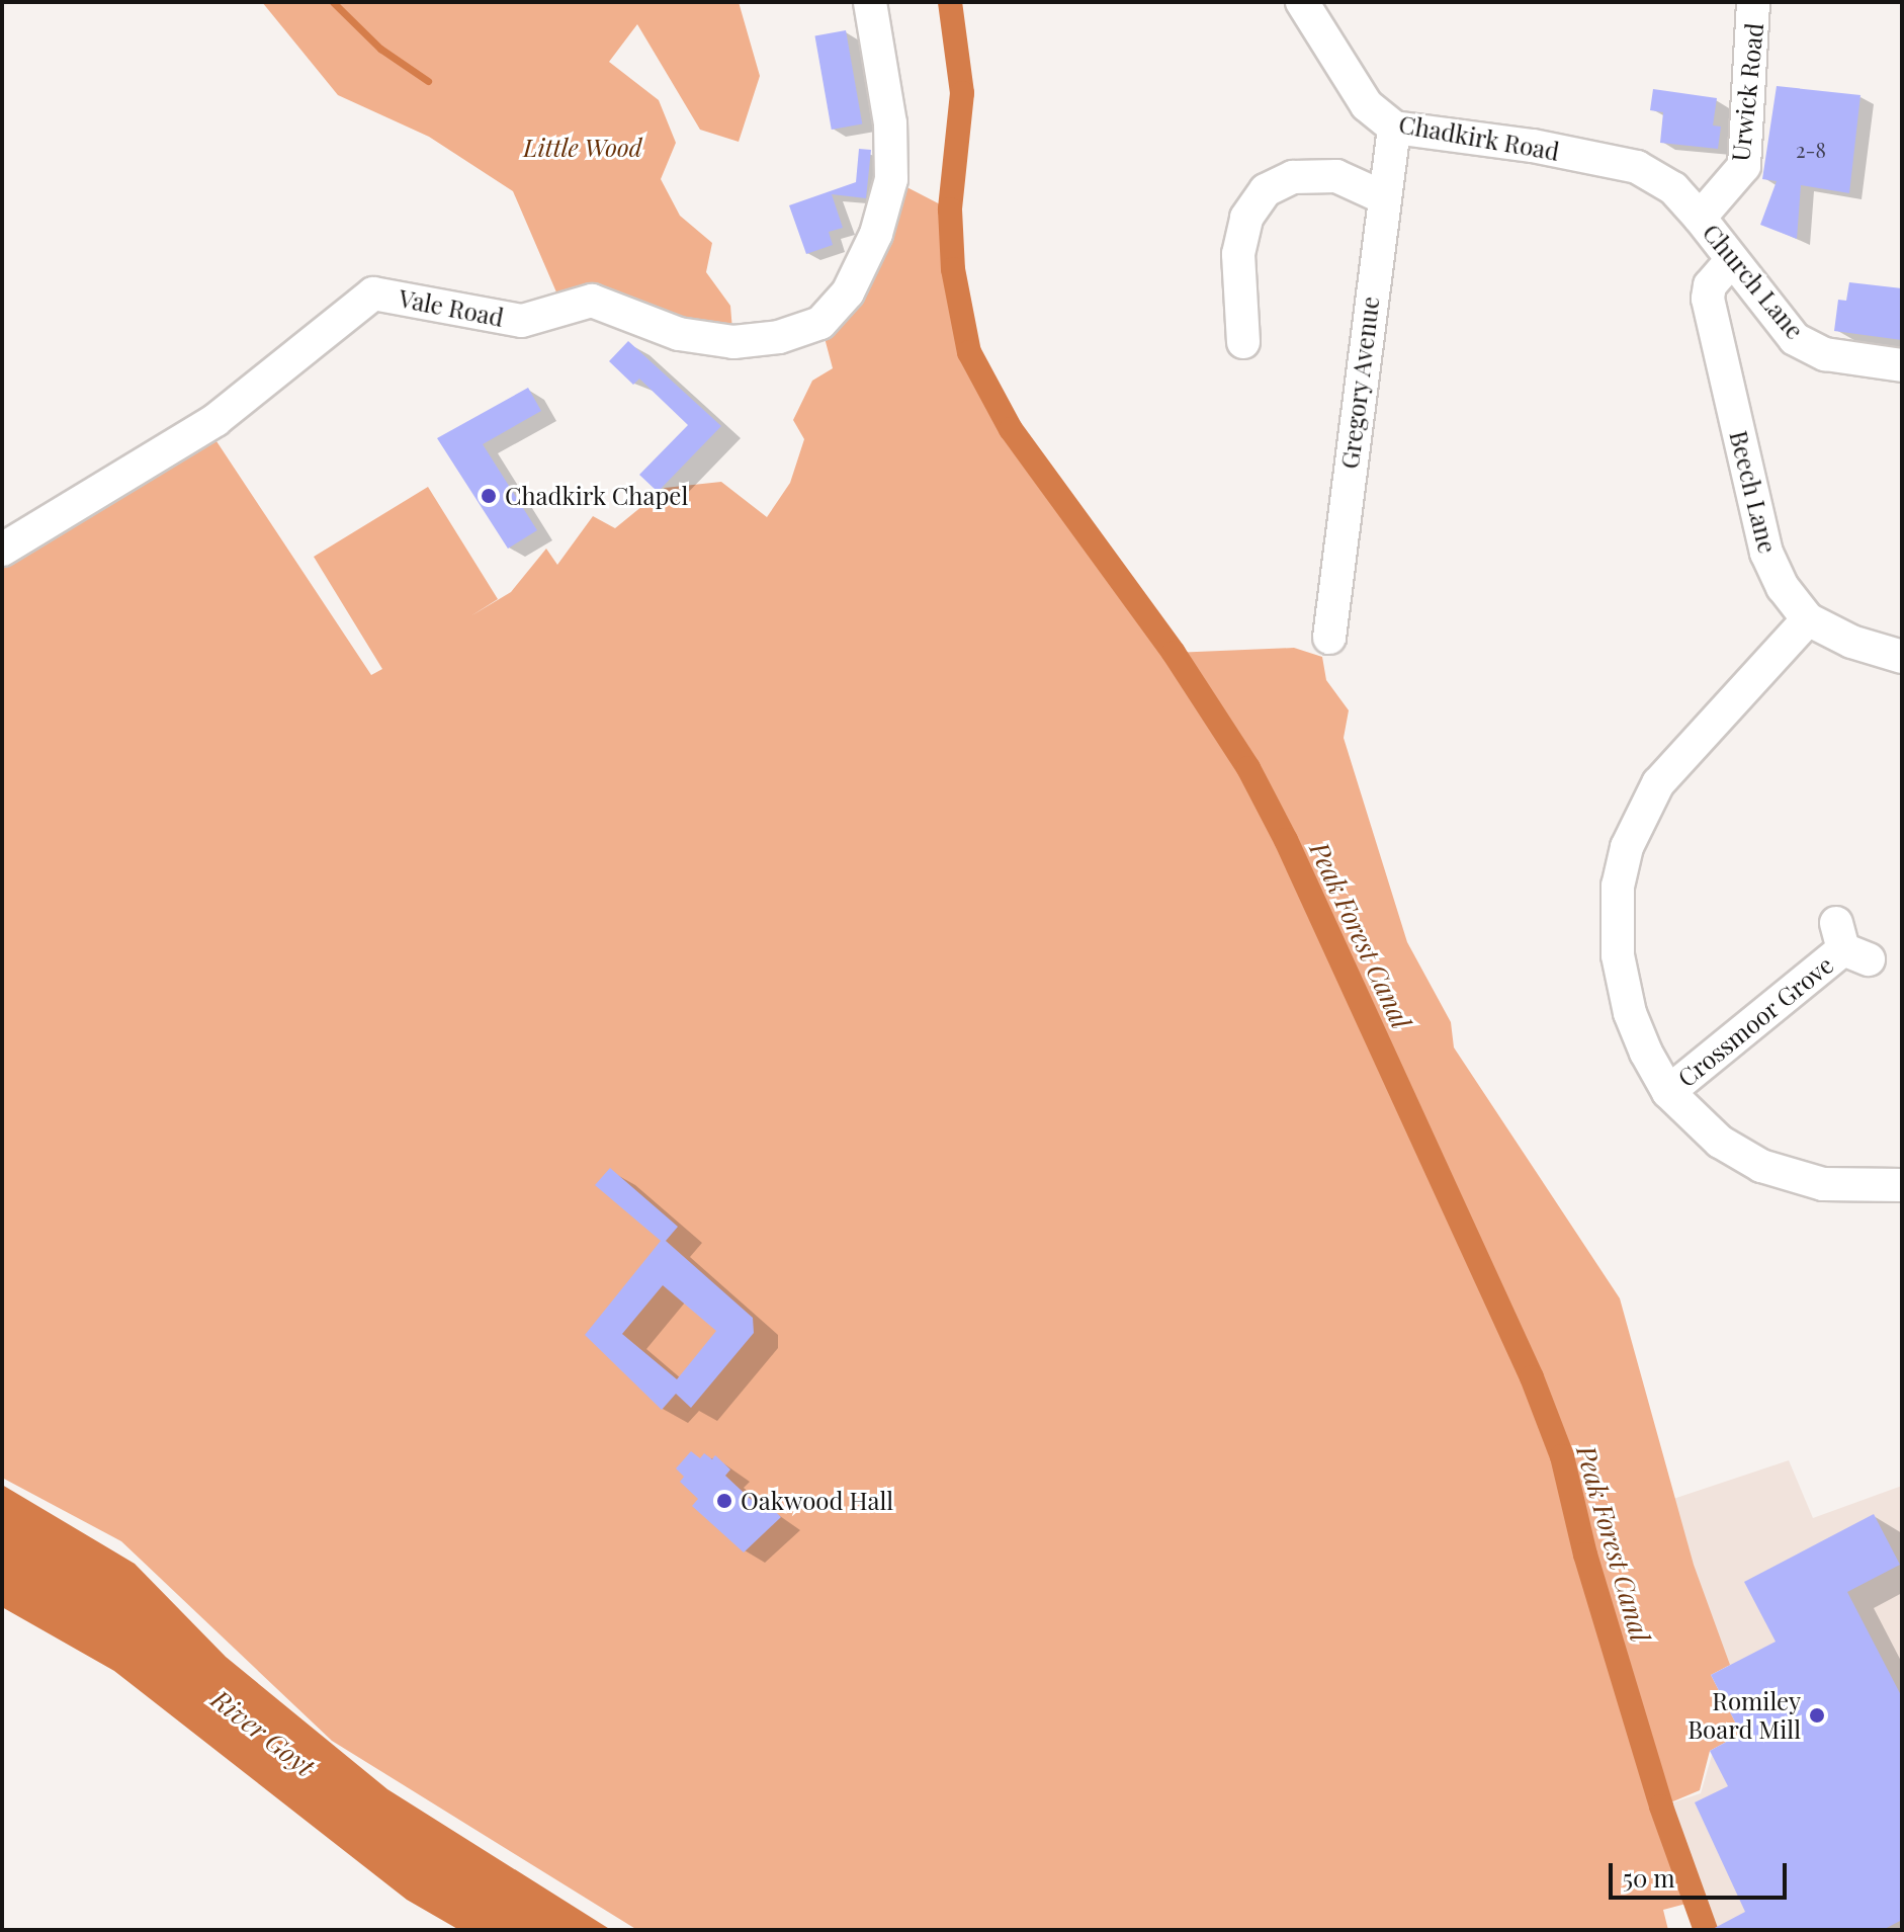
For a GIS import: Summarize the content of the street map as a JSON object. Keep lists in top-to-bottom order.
{
  "streets": {
    "street": [
      "Urwick Road",
      "Chadkirk Road",
      "Church Lane",
      "Vale Road",
      "Gregory Avenue",
      "Beech Lane",
      "Crossmoor Grove"
    ]
  },
  "crossings": [
    ["Urwick Road", "Chadkirk Road"],
    ["Urwick Road", "Church Lane"],
    ["Chadkirk Road", "Church Lane"],
    ["Chadkirk Road", "Gregory Avenue"],
    ["Church Lane", "Beech Lane"]
  ],
  "water": ["Peak Forest Canal", "River Goyt"],
  "parks": ["Little Wood"],
  "places": ["Chadkirk Chapel", "Oakwood Hall", "Romiley Board Mill"],
  "house_numbers": ["2-8"],
  "scale_bar": "50 m"
}
